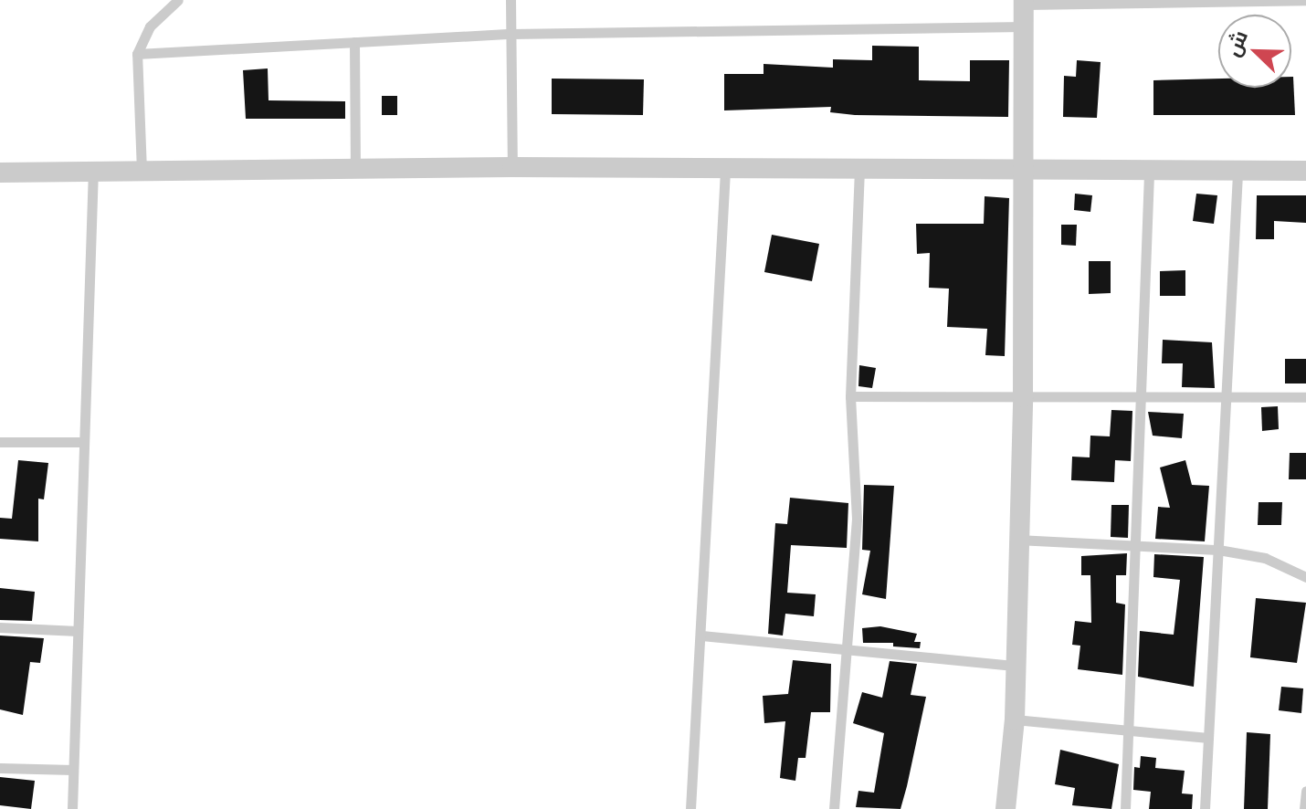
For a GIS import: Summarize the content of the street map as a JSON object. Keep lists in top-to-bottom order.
{
  "north": "top left"
}
